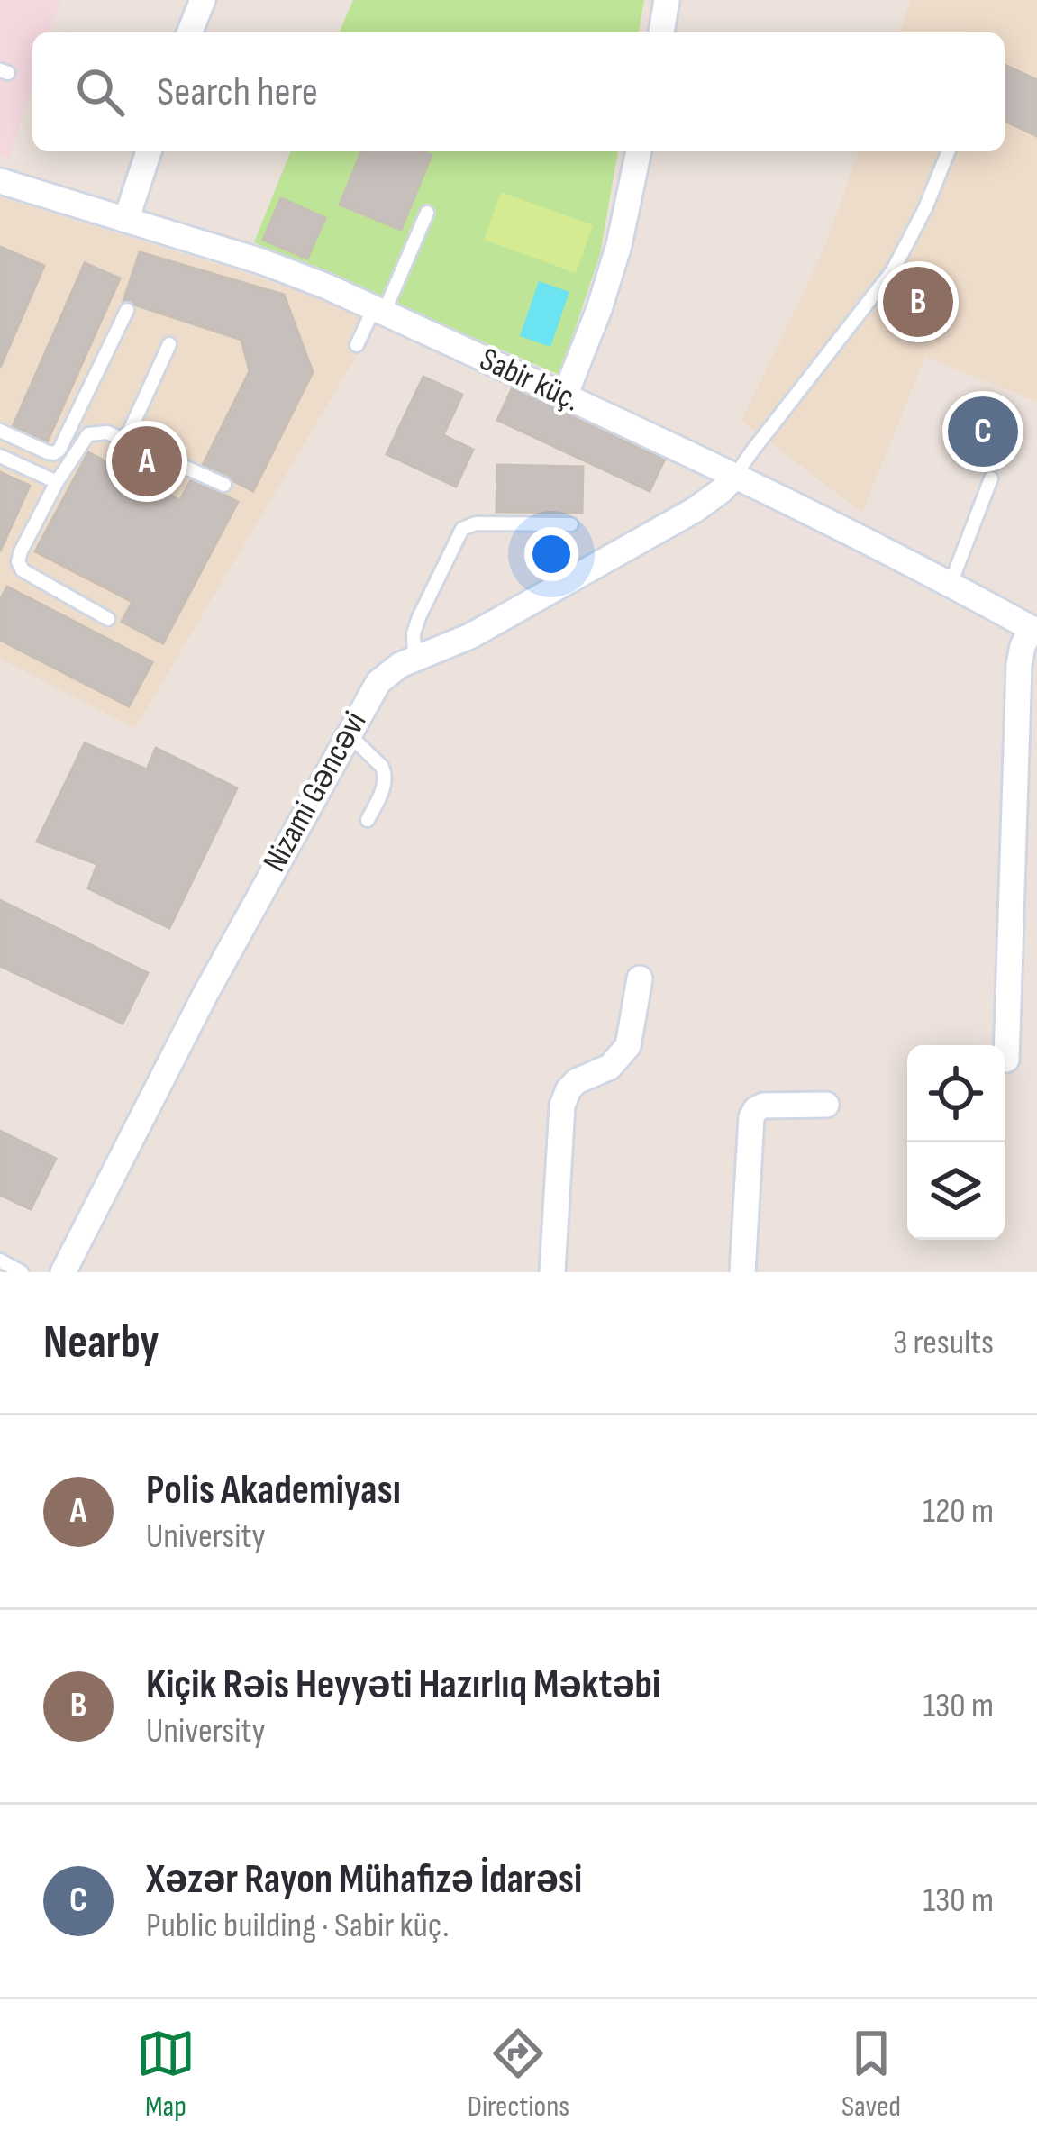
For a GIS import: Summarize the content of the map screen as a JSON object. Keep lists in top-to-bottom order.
{
  "streets": {
    "street": ["Sabir küç.", "Nizami Gəncəvi"]
  },
  "crossings": [
    ["Sabir küç.", "Nizami Gəncəvi"]
  ],
  "page": {
    "search": "Search here",
    "pins": ["B", "C", "A"],
    "heading": ["Nearby", "3 results"],
    "list": [
      {
        "mark": "A",
        "name": "Polis Akademiyası",
        "note": "University",
        "value": "120 m"
      },
      {
        "mark": "B",
        "name": "Kiçik Rəis Heyyəti Hazırlıq Məktəbi",
        "note": "University",
        "value": "130 m"
      },
      {
        "mark": "C",
        "name": "Xəzər Rayon Mühafizə İdarəsi",
        "note": "Public building · Sabir küç.",
        "value": "130 m"
      }
    ],
    "nav": ["Map", "Directions", "Saved"]
  }
}
